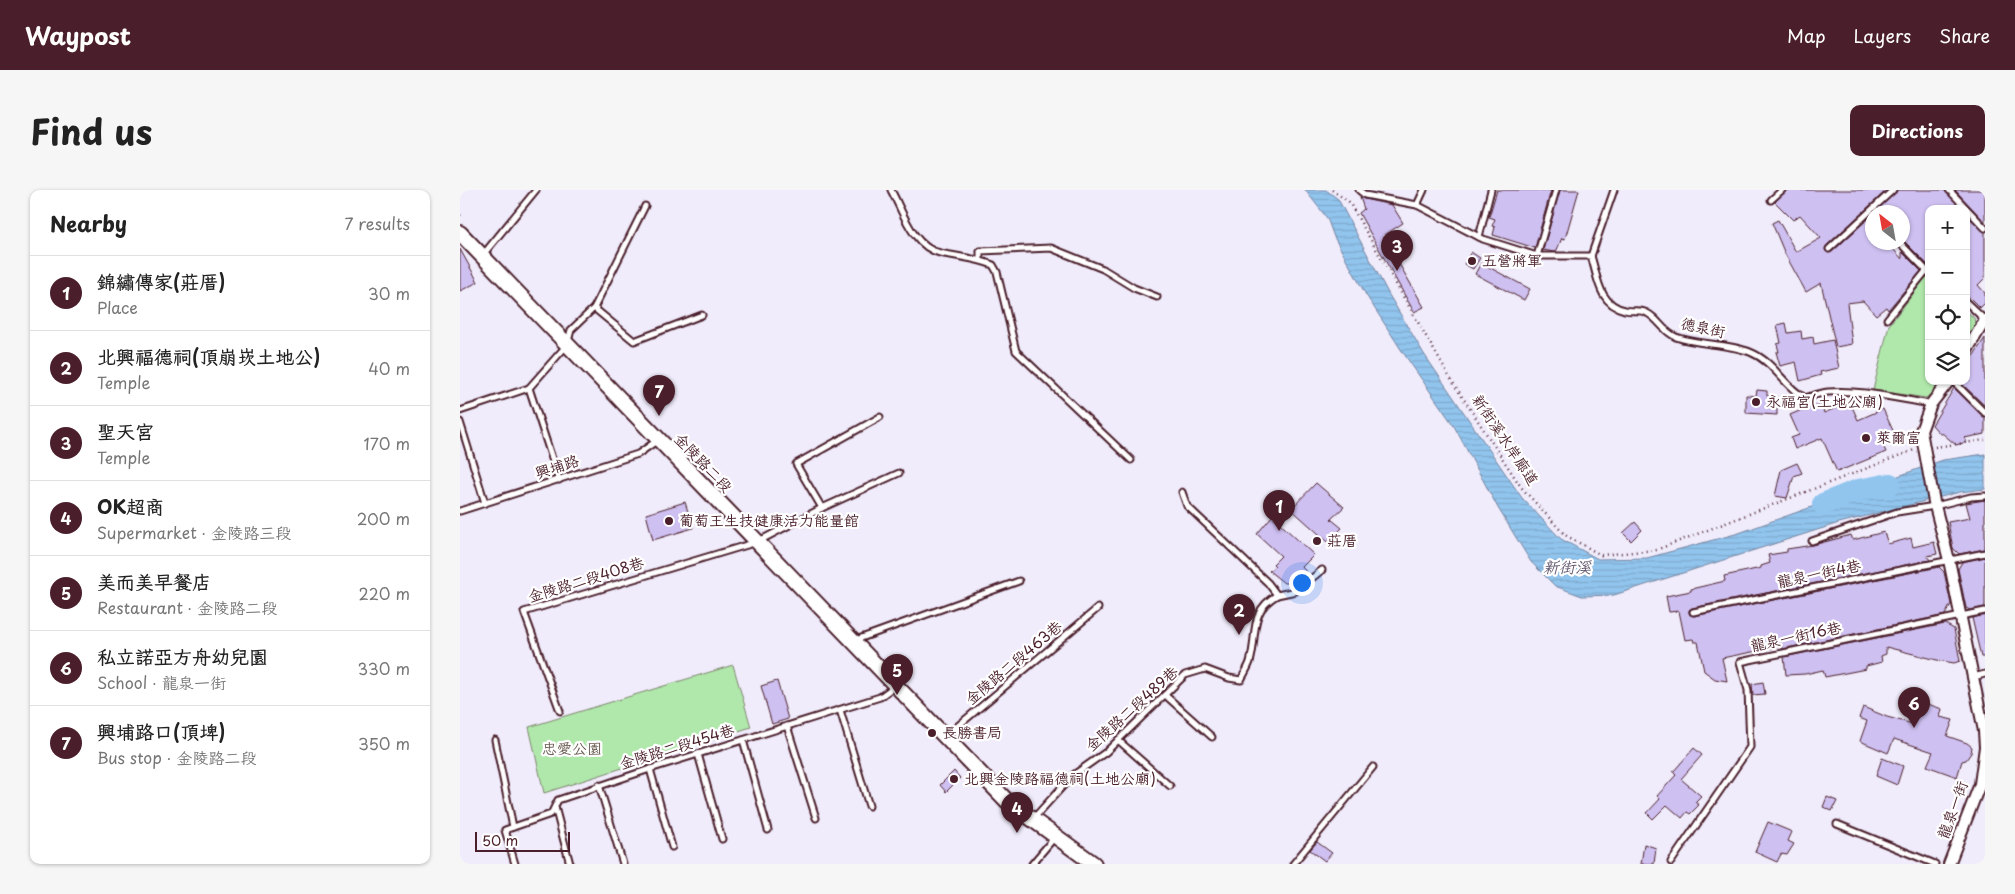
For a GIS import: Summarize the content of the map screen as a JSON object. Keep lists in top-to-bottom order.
{
  "streets": {
    "main road": ["金陵路二段"],
    "street": ["龍泉一街"],
    "lane": [
      "德泉街",
      "興埔路",
      "龍泉一街4巷",
      "金陵路二段408巷",
      "龍泉一街16巷",
      "金陵路二段463巷",
      "金陵路二段489巷",
      "金陵路二段454巷"
    ],
    "path": ["新街溪水岸廊道"]
  },
  "crossings": [
    ["德泉街", "龍泉一街"],
    ["新街溪水岸廊道", "龍泉一街"],
    ["金陵路二段", "興埔路"],
    ["金陵路二段", "金陵路二段408巷"],
    ["金陵路二段", "金陵路二段463巷"],
    ["金陵路二段", "金陵路二段489巷"],
    ["金陵路二段", "金陵路二段454巷"],
    ["龍泉一街4巷", "龍泉一街"],
    ["龍泉一街16巷", "龍泉一街"]
  ],
  "water": ["新街溪"],
  "parks": ["忠愛公園"],
  "places": [
    "五營將軍",
    "永福宮(土地公廟)",
    "萊爾富",
    "葡萄王生技健康活力能量館",
    "莊厝",
    "長勝書局",
    "北興金陵路福德祠(土地公廟)"
  ],
  "scale_bar": "50 m",
  "north": "top left",
  "page": {
    "header": "Waypost",
    "nav": ["Map", "Layers", "Share"],
    "title": "Find us",
    "buttons": "Directions",
    "heading": ["Nearby", "7 results"],
    "map_buttons": ["+", "−"],
    "pins": [
      "3",
      "7",
      "1",
      "2",
      "5",
      "6",
      "4"
    ],
    "list": [
      {
        "mark": "1",
        "name": "錦繡傳家(莊厝)",
        "note": "Place",
        "value": "30 m"
      },
      {
        "mark": "2",
        "name": "北興福德祠(頂崩崁土地公)",
        "note": "Temple",
        "value": "40 m"
      },
      {
        "mark": "3",
        "name": "聖天宮",
        "note": "Temple",
        "value": "170 m"
      },
      {
        "mark": "4",
        "name": "OK超商",
        "note": "Supermarket · 金陵路三段",
        "value": "200 m"
      },
      {
        "mark": "5",
        "name": "美而美早餐店",
        "note": "Restaurant · 金陵路二段",
        "value": "220 m"
      },
      {
        "mark": "6",
        "name": "私立諾亞方舟幼兒園",
        "note": "School · 龍泉一街",
        "value": "330 m"
      },
      {
        "mark": "7",
        "name": "興埔路口(頂埤)",
        "note": "Bus stop · 金陵路二段",
        "value": "350 m"
      }
    ],
    "scale": "50 m"
  }
}
